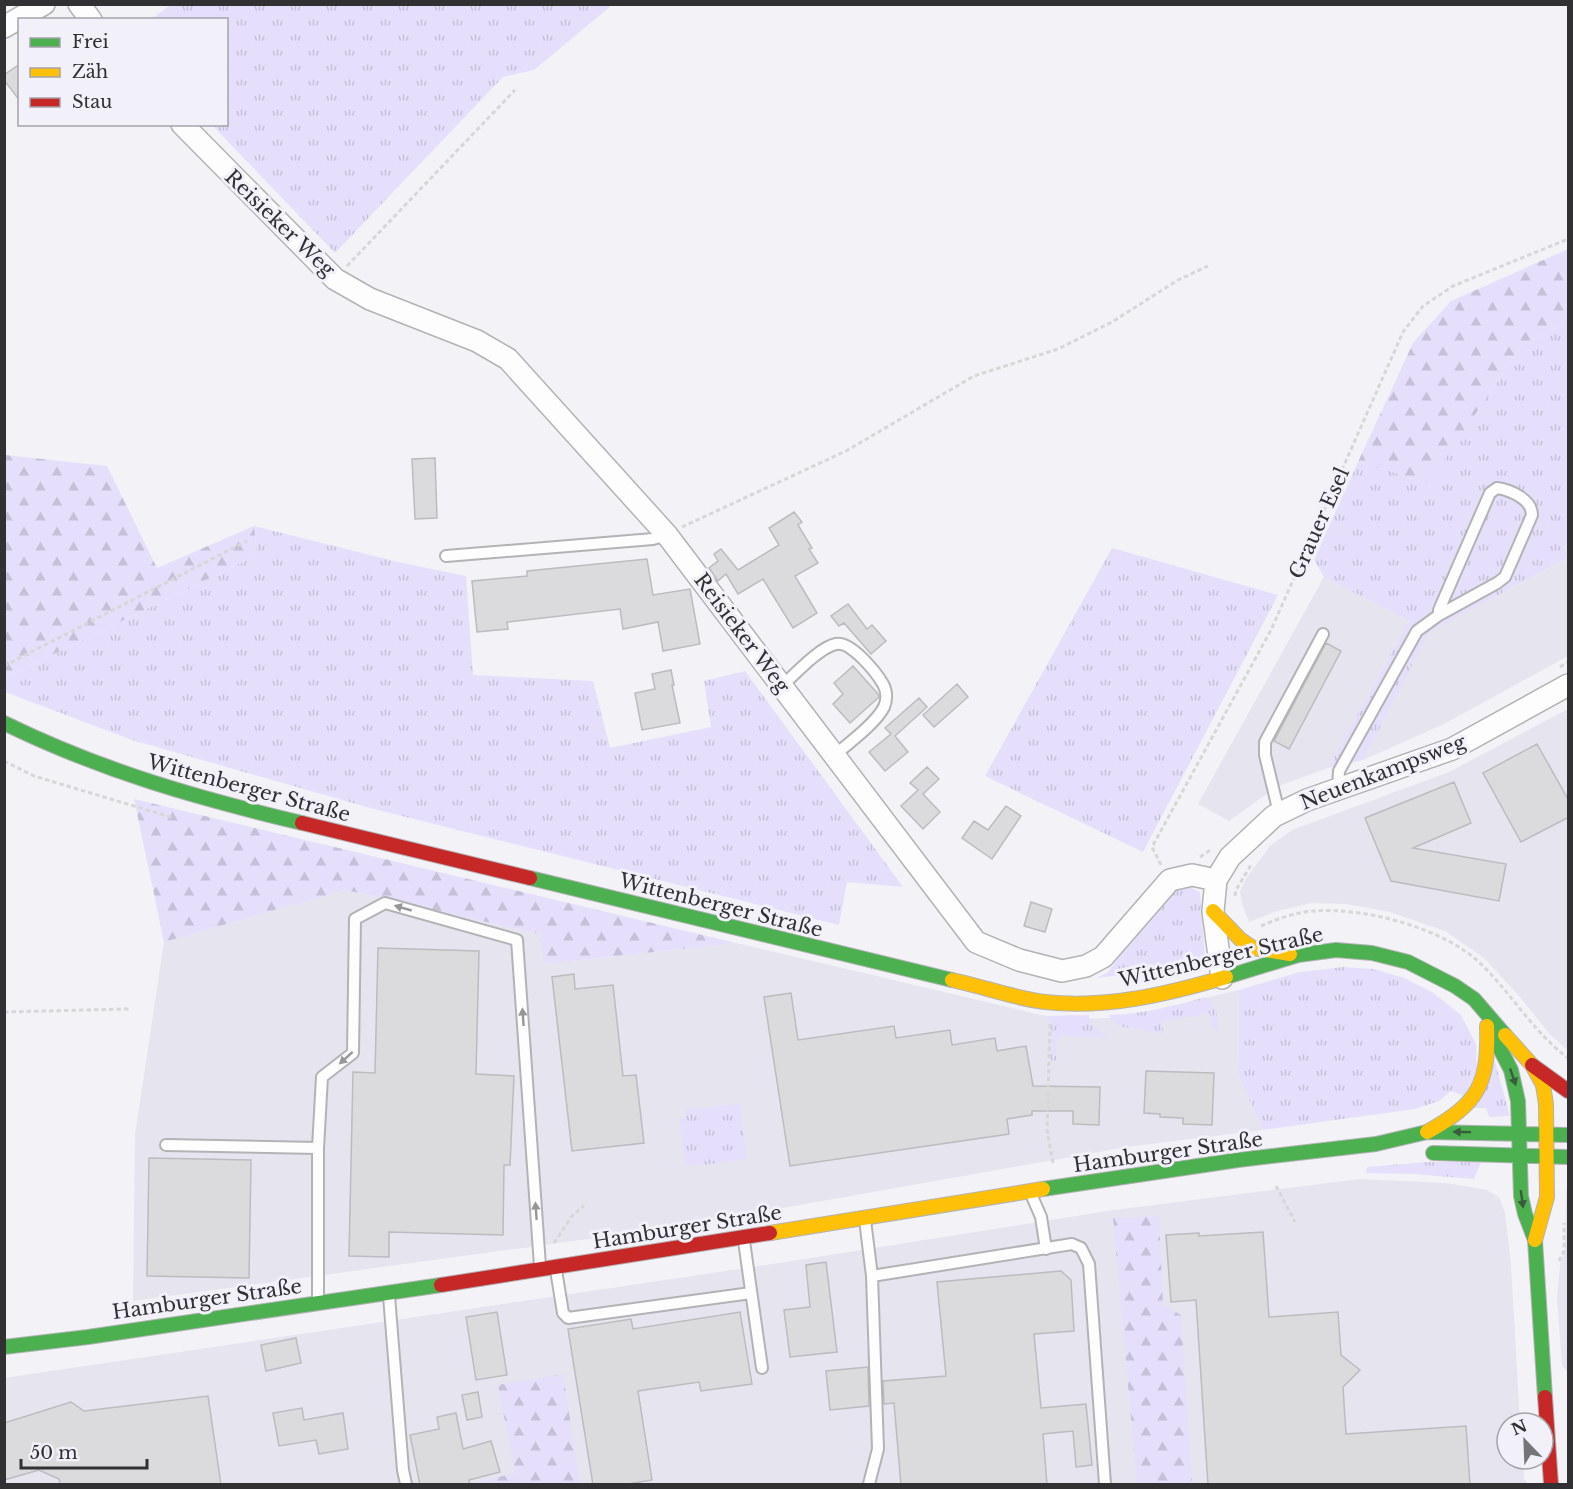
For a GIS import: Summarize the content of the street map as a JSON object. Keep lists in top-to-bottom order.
{
  "streets": {
    "main road": ["Wittenberger Straße", "Hamburger Straße"],
    "street": ["Reisieker Weg", "Neuenkampsweg"],
    "path": ["Grauer Esel"]
  },
  "crossings": [
    ["Reisieker Weg", "Grauer Esel"],
    ["Wittenberger Straße", "Hamburger Straße"]
  ],
  "legend": ["Frei", "Zäh", "Stau"],
  "scale_bar": "50 m",
  "north": "top left"
}
